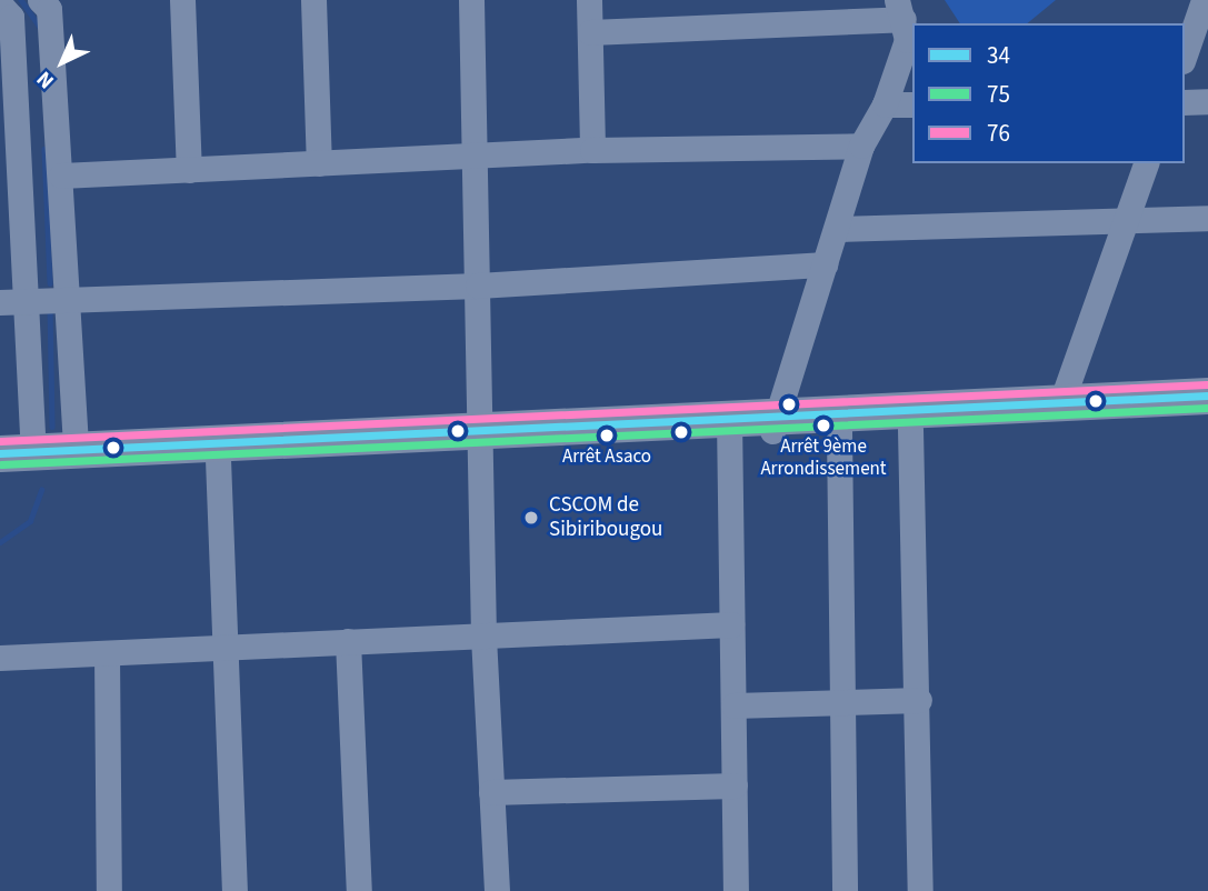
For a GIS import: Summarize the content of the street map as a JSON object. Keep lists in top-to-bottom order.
{
  "places": ["Arrêt 9ème Arrondissement", "Arrêt Asaco", "CSCOM de Sibiribougou"],
  "lines": ["transit line 76", "transit line 34", "transit line 75"],
  "legend": ["34", "75", "76"],
  "north": "bottom left"
}
